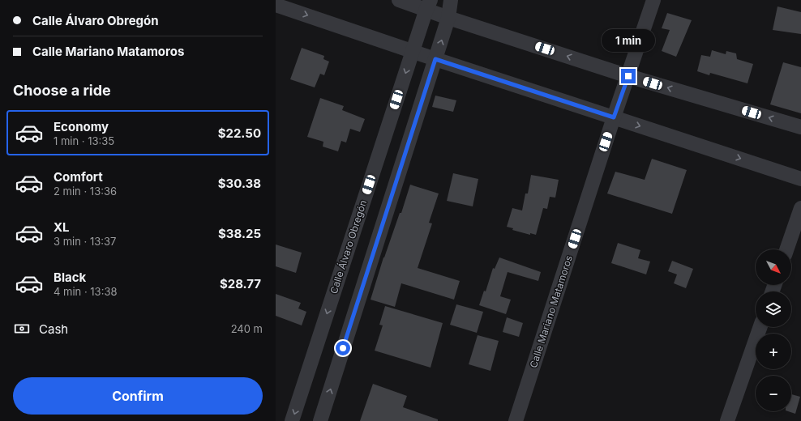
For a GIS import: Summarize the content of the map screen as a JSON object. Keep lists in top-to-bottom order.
{
  "streets": {
    "street": ["Calle Álvaro Obregón", "Calle Mariano Matamoros"]
  },
  "north": "bottom right",
  "page": {
    "banner": ["Calle Álvaro Obregón", "Calle Mariano Matamoros"],
    "bubble": "1 min",
    "heading": "Choose a ride",
    "list": [
      {
        "name": "Economy",
        "note": "1 min · 13:35",
        "value": "$22.50"
      },
      {
        "name": "Comfort",
        "note": "2 min · 13:36",
        "value": "$30.38"
      },
      {
        "name": "XL",
        "note": "3 min · 13:37",
        "value": "$38.25"
      },
      {
        "name": "Black",
        "note": "4 min · 13:38",
        "value": "$28.77"
      }
    ],
    "map_buttons": ["+", "−"],
    "pay": ["Cash", "240 m"],
    "buttons": "Confirm"
  }
}
